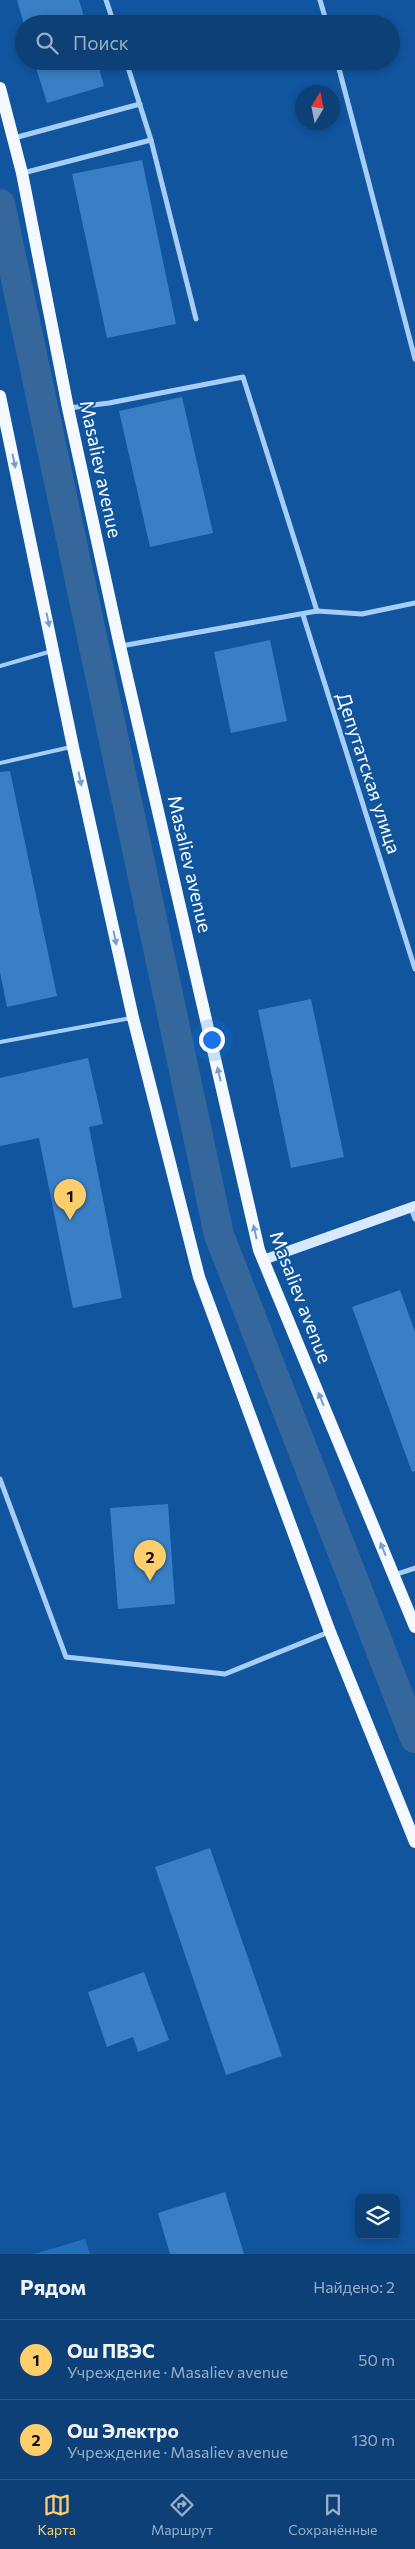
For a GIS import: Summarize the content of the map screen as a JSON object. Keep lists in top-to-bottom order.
{
  "streets": {
    "main road": ["Masaliev avenue"],
    "street": ["Депутатская улица"]
  },
  "north": "top",
  "page": {
    "search": "Поиск",
    "pins": ["1", "2"],
    "heading": ["Рядом", "Найдено: 2"],
    "list": [
      {
        "mark": "1",
        "name": "Ош ПВЭС",
        "note": "Учреждение · Masaliev avenue",
        "value": "50 m"
      },
      {
        "mark": "2",
        "name": "Ош Электро",
        "note": "Учреждение · Masaliev avenue",
        "value": "130 m"
      }
    ],
    "nav": ["Карта", "Маршрут", "Сохранённые"]
  }
}
